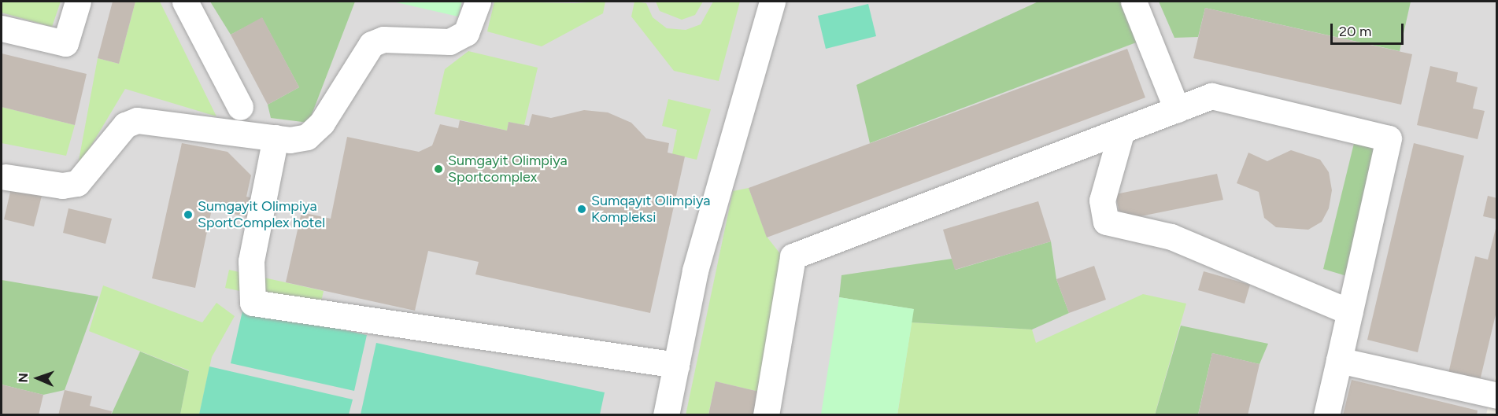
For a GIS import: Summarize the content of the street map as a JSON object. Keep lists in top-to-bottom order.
{
  "places": ["Sumgayit Olimpiya Sportcomplex", "Sumqayıt Olimpiya Kompleksi", "Sumgayit Olimpiya SportComplex hotel"],
  "scale_bar": "20 m",
  "north": "left"
}
